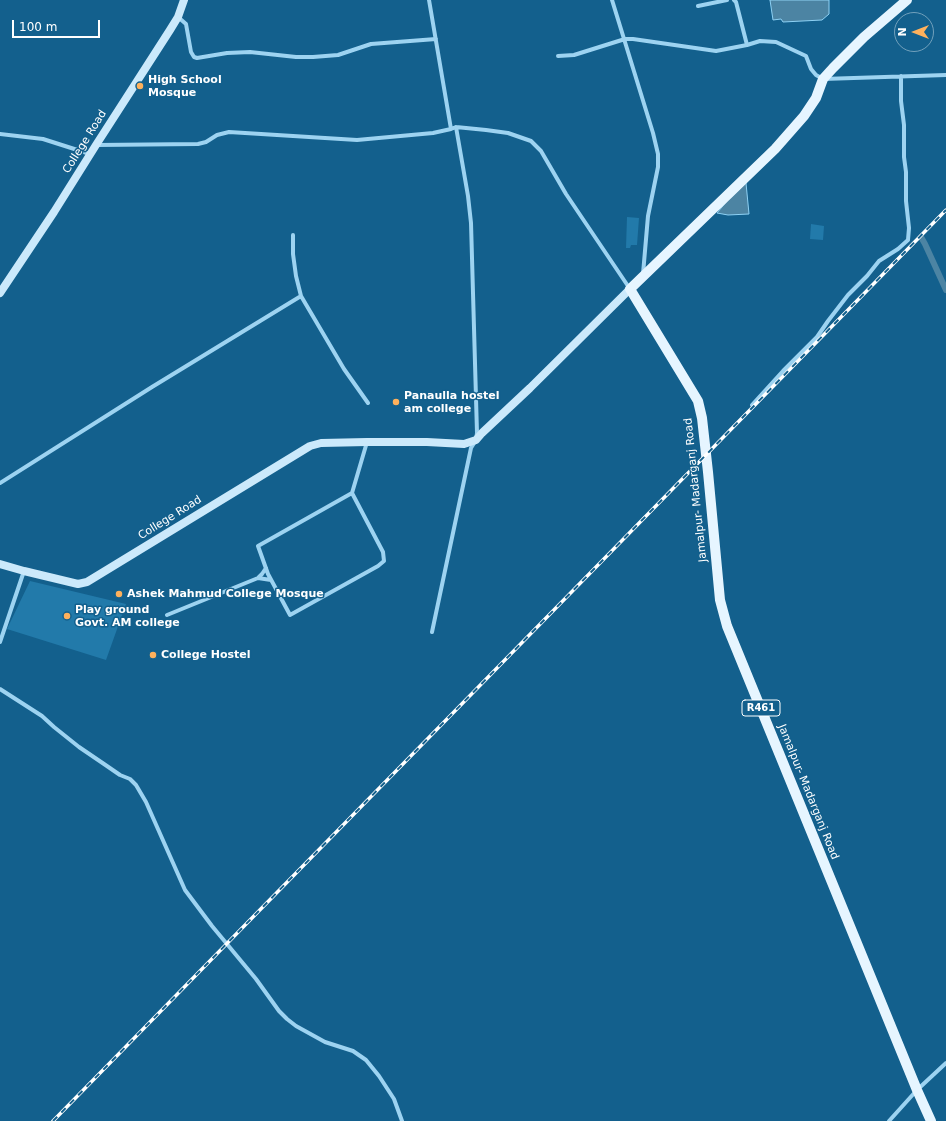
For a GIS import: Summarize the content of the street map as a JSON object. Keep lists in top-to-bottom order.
{
  "streets": {
    "main road": ["College Road", "Jamalpur- Madarganj Road", "R461"]
  },
  "places": [
    "High School Mosque",
    "Panaulla hostel am college",
    "Ashek Mahmud College Mosque",
    "Play ground Govt. AM college",
    "College Hostel"
  ],
  "scale_bar": "100 m",
  "north": "left"
}
